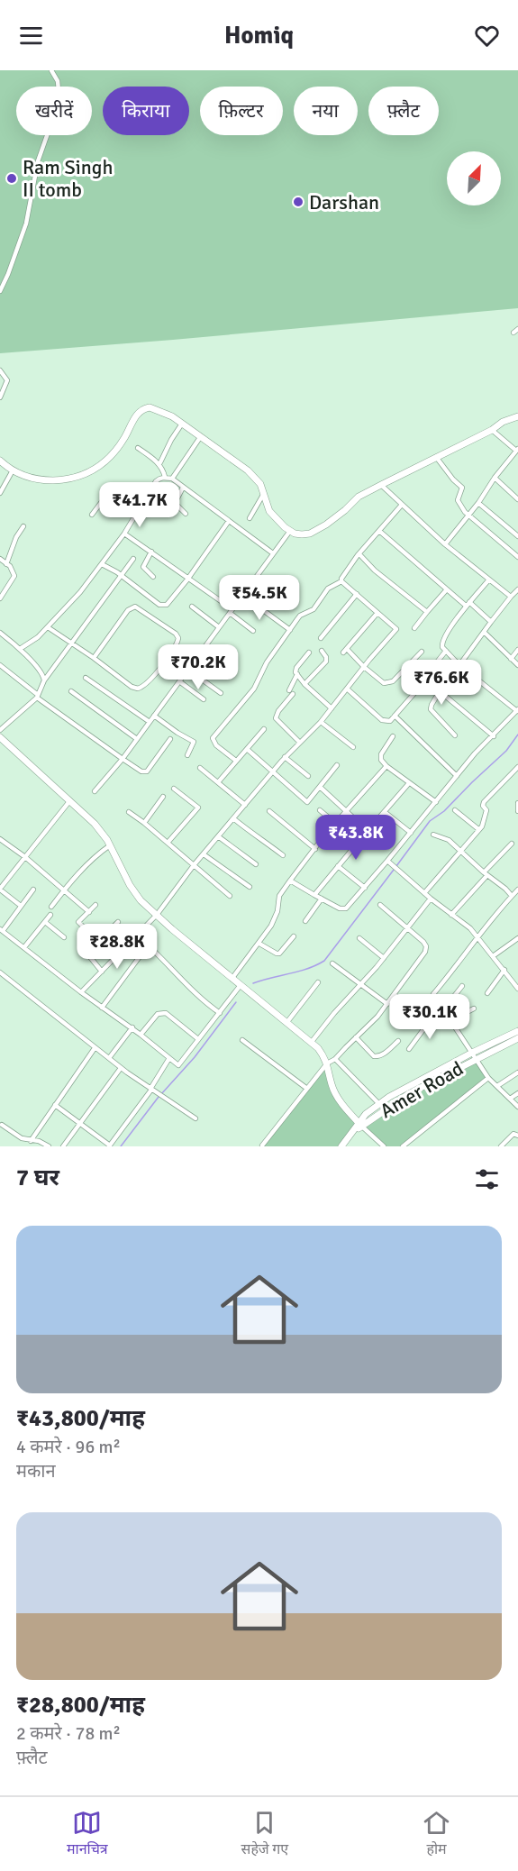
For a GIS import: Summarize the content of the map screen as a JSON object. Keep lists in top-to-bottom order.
{
  "streets": {
    "street": ["Amer Road"]
  },
  "places": ["Ram Singh II tomb", "Darshan"],
  "north": "top right",
  "page": {
    "header": "Homiq",
    "chip": [
      "खरीदें",
      "किराया",
      "फ़िल्टर",
      "नया",
      "फ़्लैट"
    ],
    "price": [
      "₹41.7K",
      "₹54.5K",
      "₹70.2K",
      "₹76.6K",
      "₹43.8K",
      "₹28.8K",
      "₹30.1K"
    ],
    "heading": "7 घर",
    "list": [
      {
        "name": "₹43,800/माह",
        "note": "4 कमरे · 96 m² · मकान"
      },
      {
        "name": "₹28,800/माह",
        "note": "2 कमरे · 78 m² · फ़्लैट"
      }
    ],
    "tabs": ["मानचित्र", "सहेजे गए", "होम"]
  }
}
